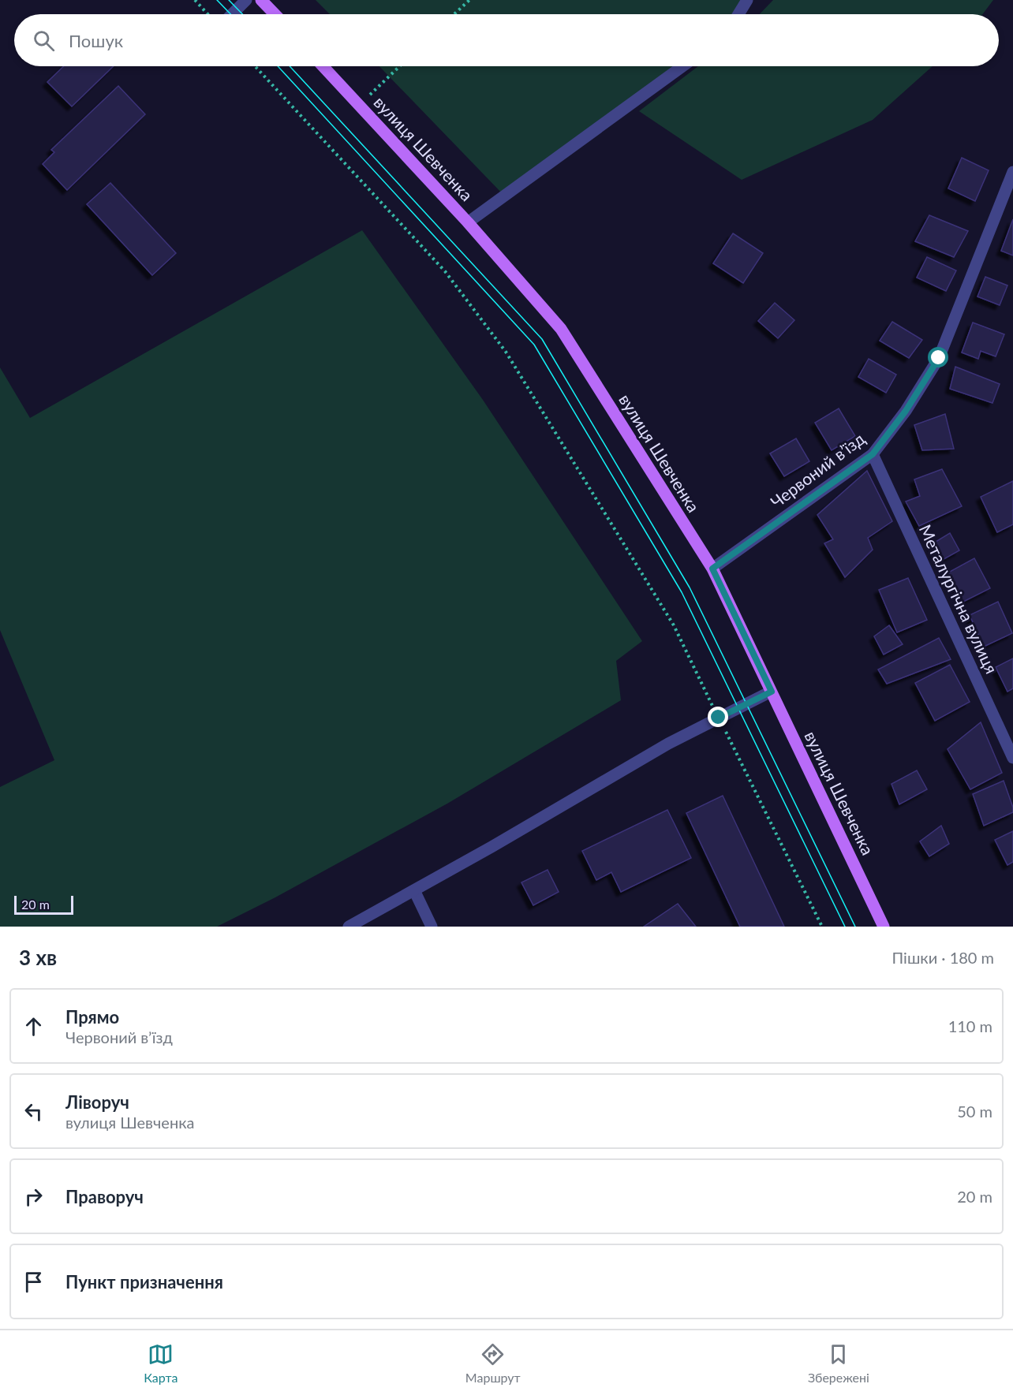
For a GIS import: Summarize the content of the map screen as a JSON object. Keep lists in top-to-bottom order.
{
  "streets": {
    "main road": ["вулиця Шевченка"],
    "street": ["Червоний в’їзд", "Металургічна вулиця"]
  },
  "crossings": [
    ["вулиця Шевченка", "Червоний в’їзд"],
    ["Червоний в’їзд", "Металургічна вулиця"]
  ],
  "scale_bar": "20 m",
  "page": {
    "search": "Пошук",
    "scale": "20 m",
    "heading": ["3 хв", "Пішки · 180 m"],
    "list": [
      ["Прямо", "Червоний в’їзд", "110 m"],
      ["Ліворуч", "вулиця Шевченка", "50 m"],
      ["Праворуч", "20 m"],
      "Пункт призначення"
    ],
    "nav": ["Карта", "Маршрут", "Збережені"]
  }
}
